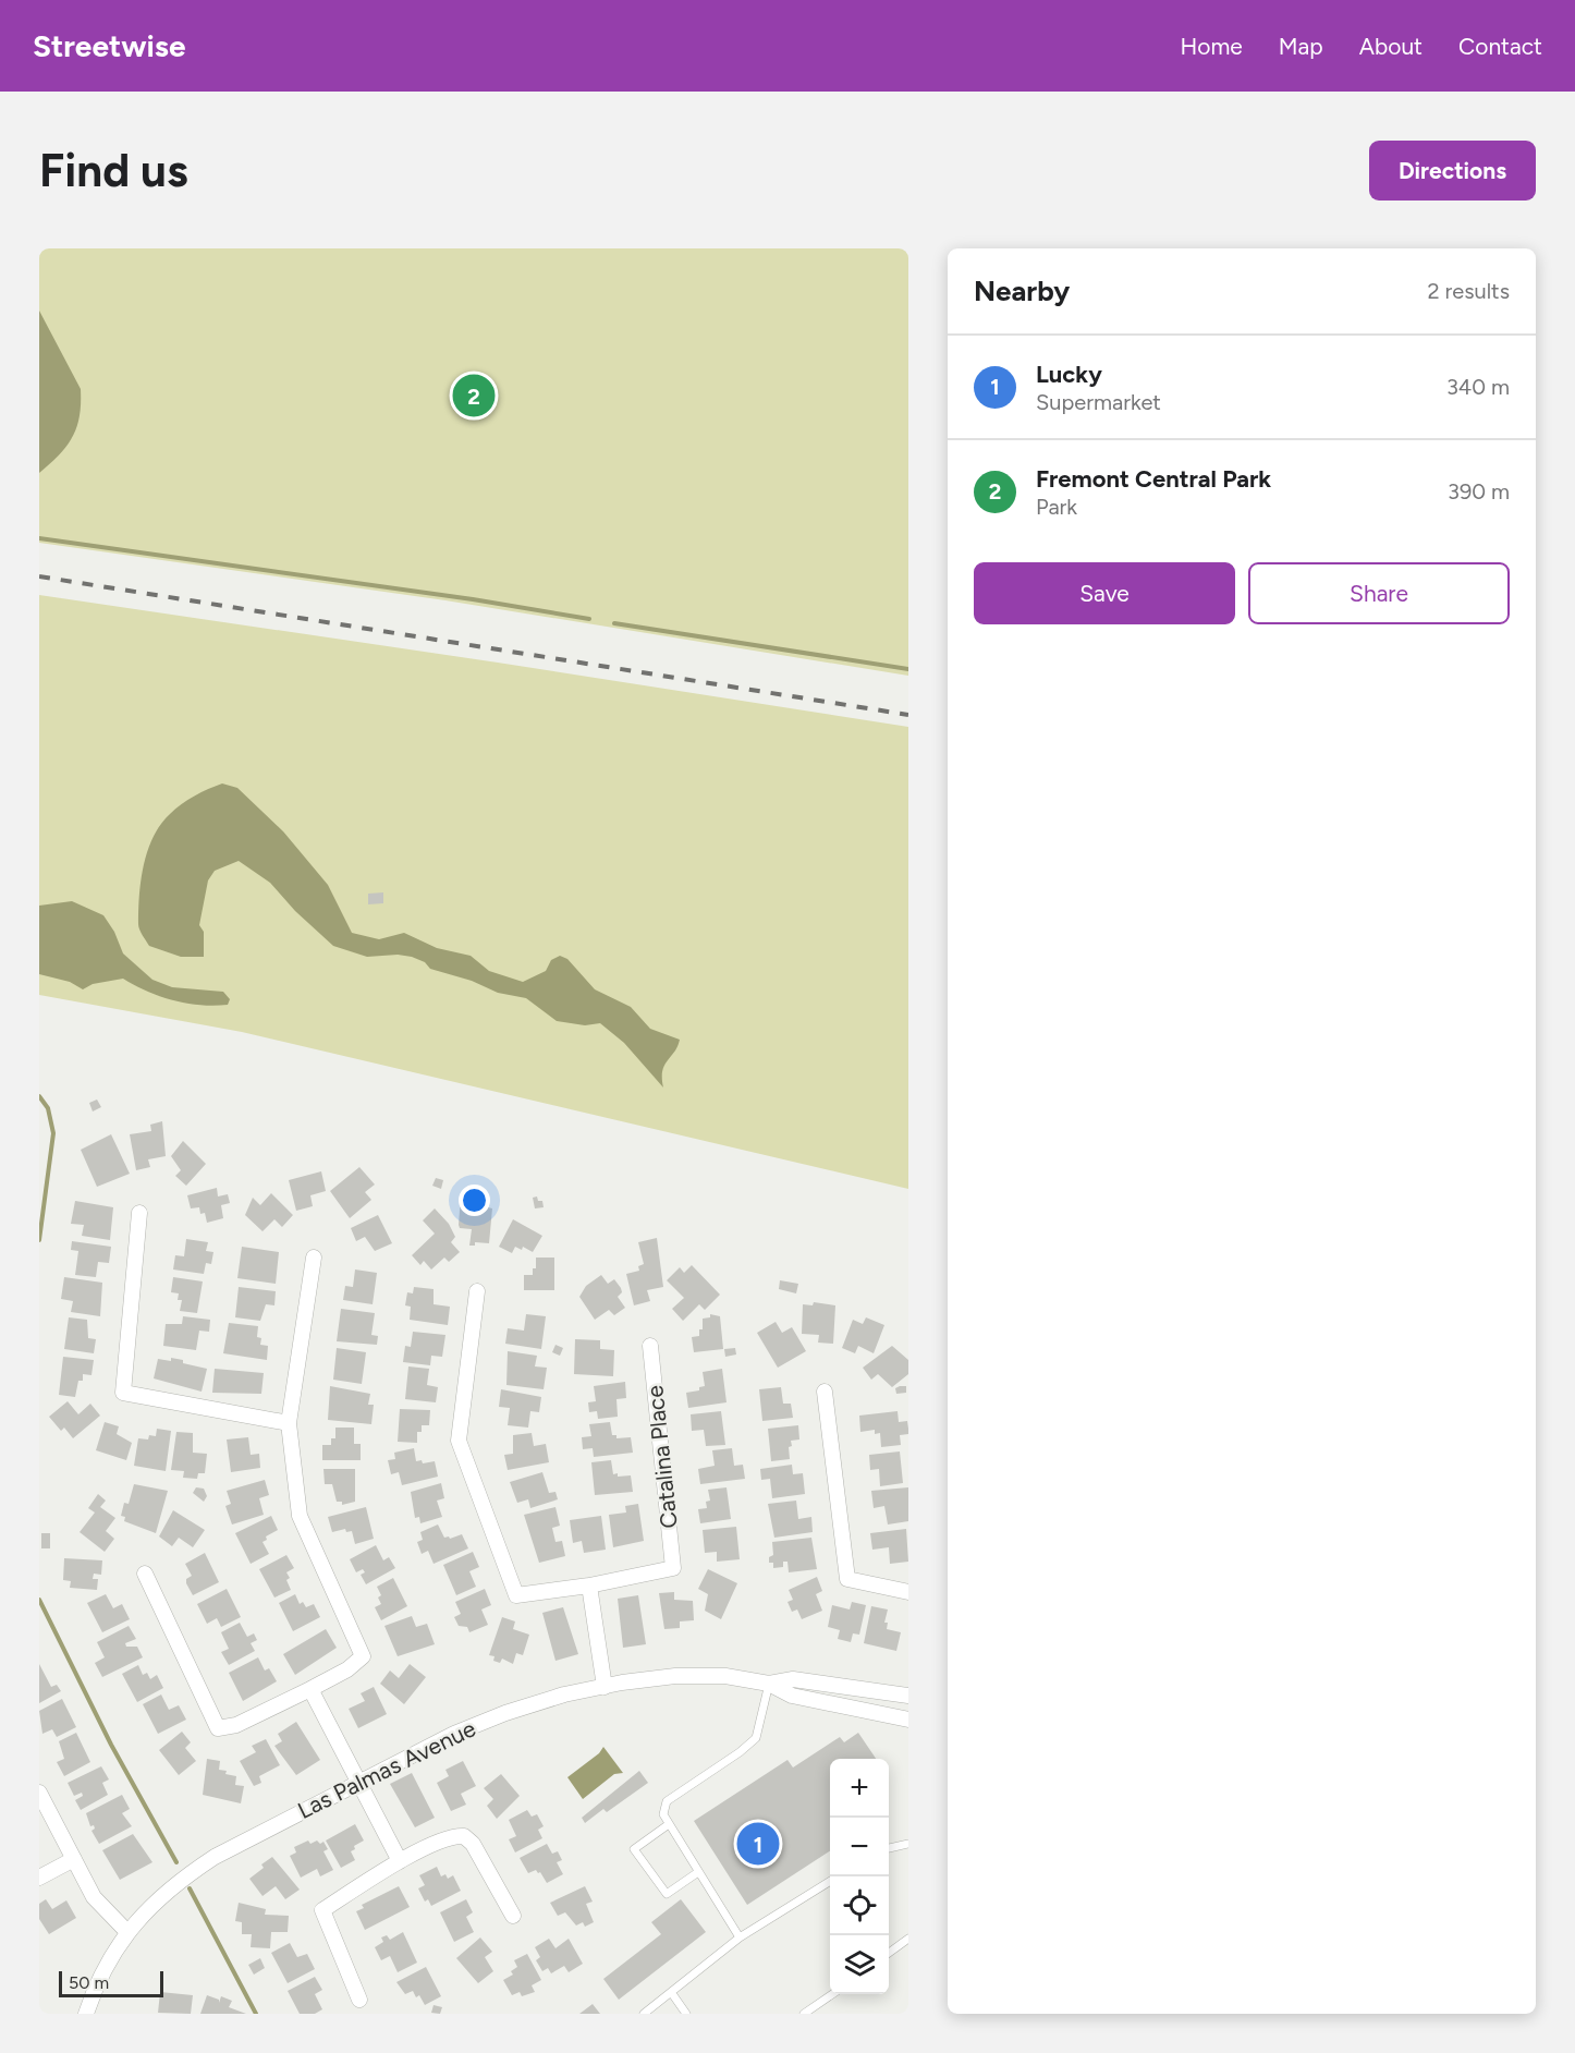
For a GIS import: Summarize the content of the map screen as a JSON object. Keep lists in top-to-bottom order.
{
  "streets": {
    "street": ["Catalina Place", "Las Palmas Avenue"]
  },
  "scale_bar": "50 m",
  "page": {
    "header": "Streetwise",
    "nav": [
      "Home",
      "Map",
      "About",
      "Contact"
    ],
    "buttons": [
      "Directions",
      ["Save", "Share"]
    ],
    "title": "Find us",
    "heading": ["Nearby", "2 results"],
    "list": [
      {
        "mark": "1",
        "name": "Lucky",
        "note": "Supermarket",
        "value": "340 m"
      },
      {
        "mark": "2",
        "name": "Fremont Central Park",
        "note": "Park",
        "value": "390 m"
      }
    ],
    "pins": ["2", "1"],
    "map_buttons": ["+", "−"],
    "scale": "50 m"
  }
}
